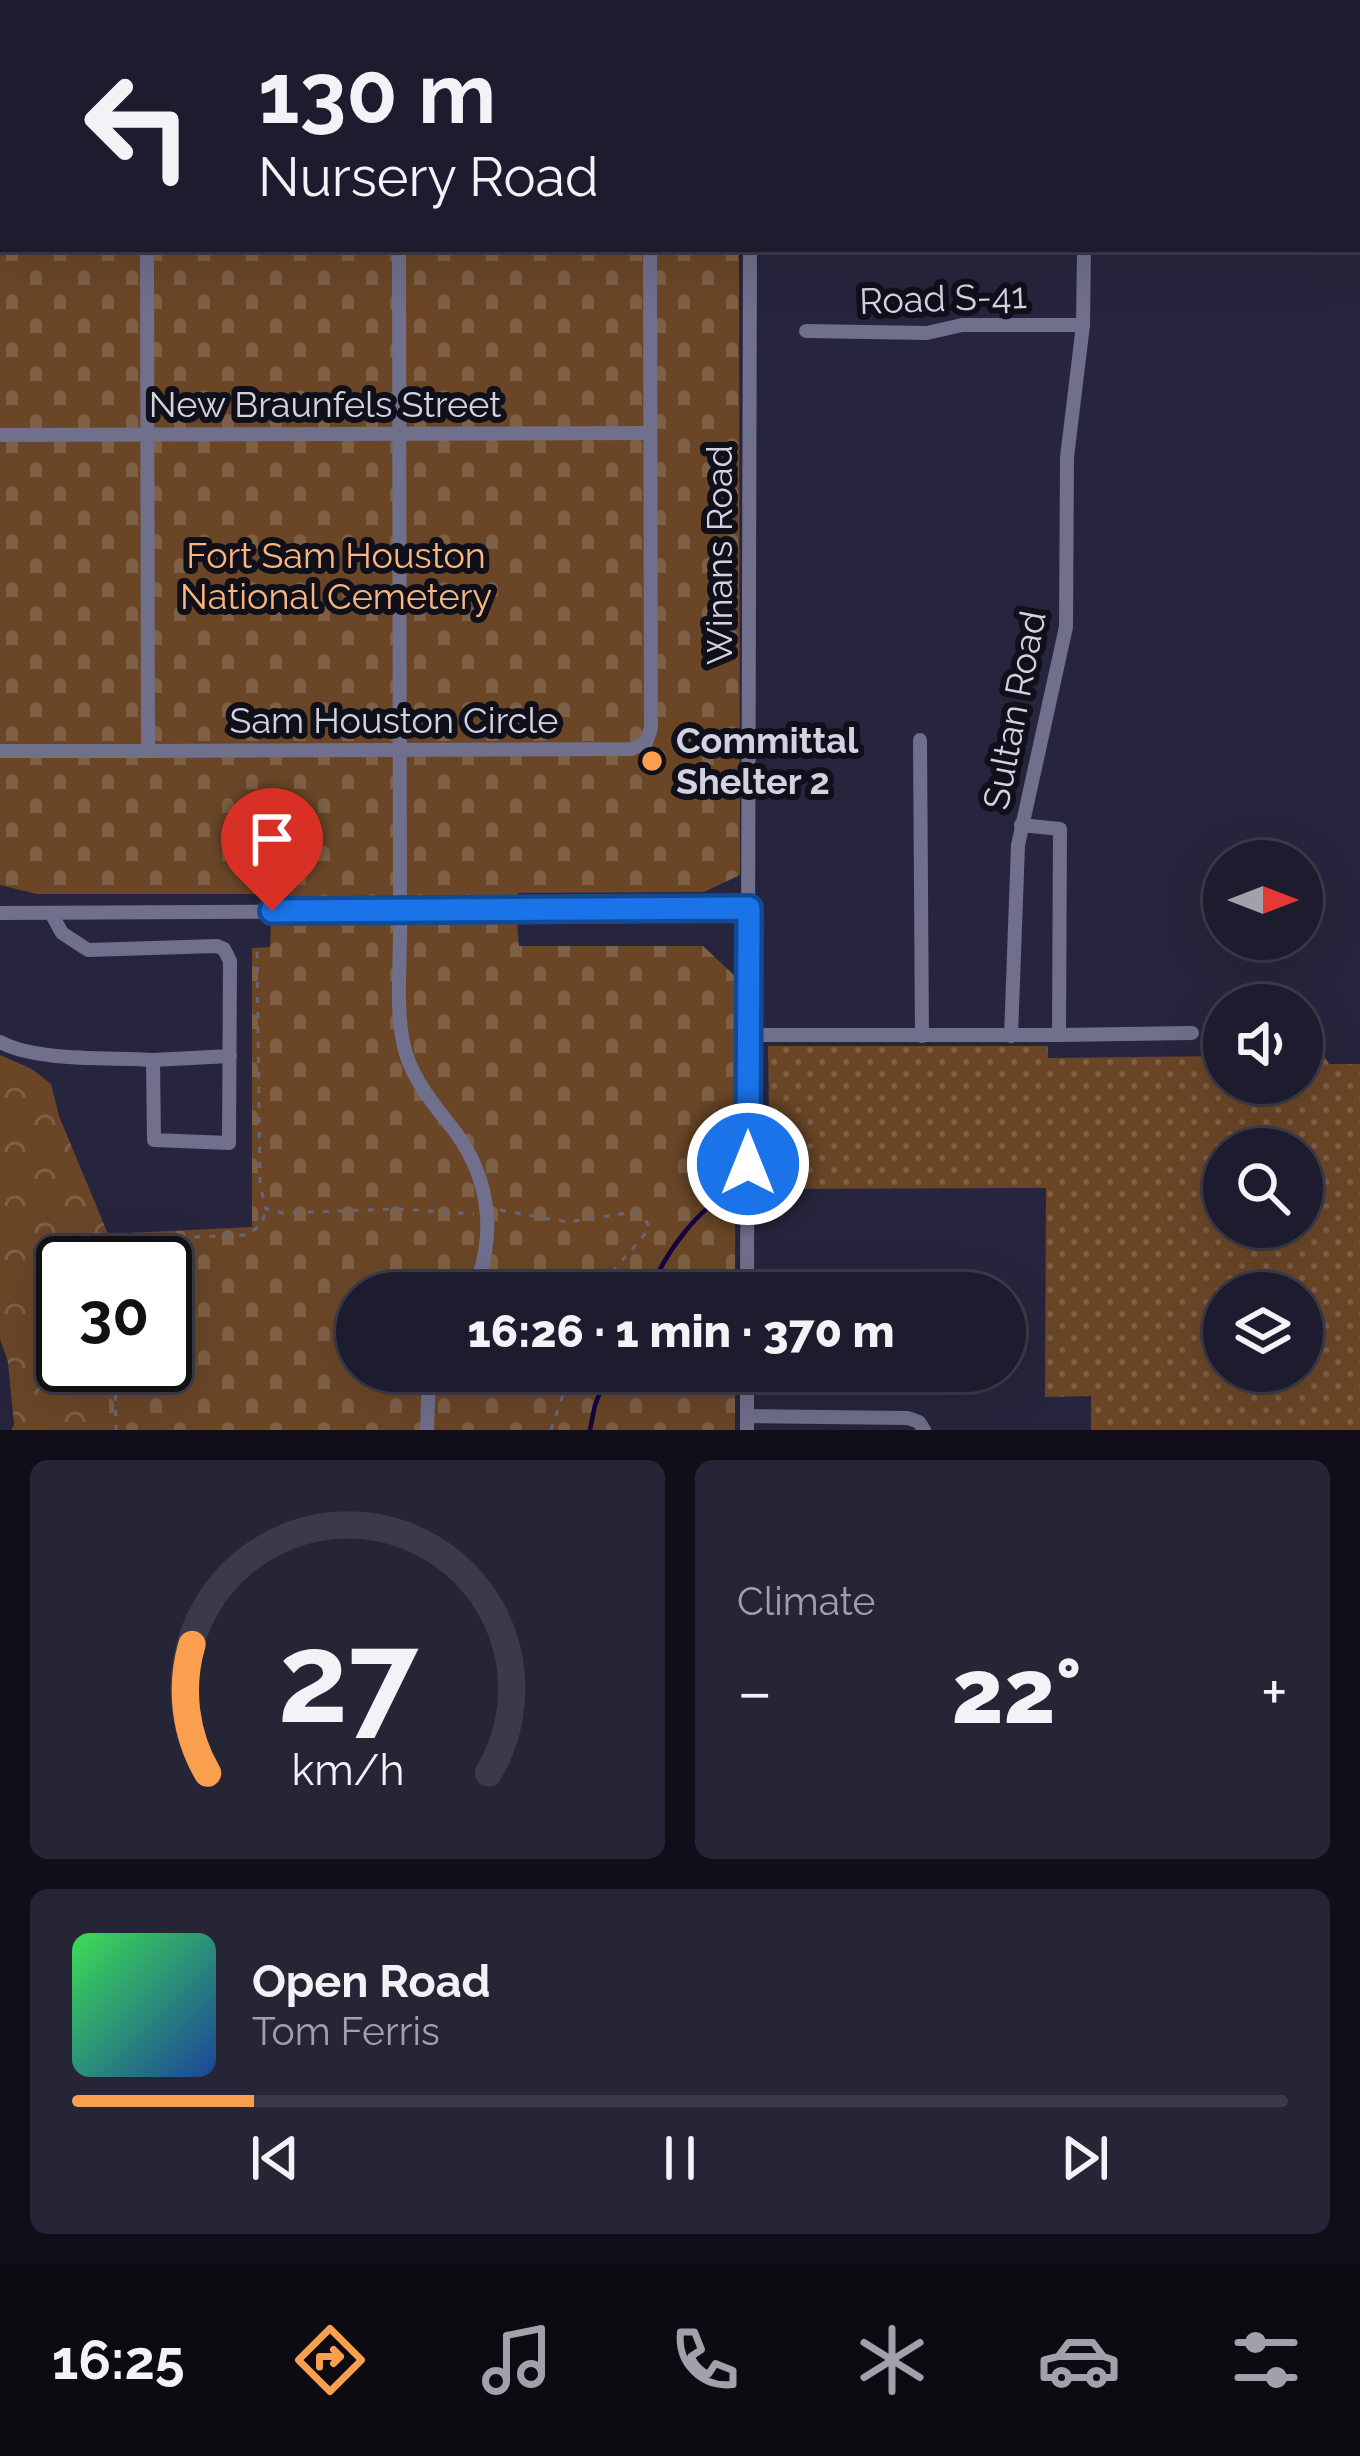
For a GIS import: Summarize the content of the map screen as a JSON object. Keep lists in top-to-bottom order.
{
  "streets": {
    "street": [
      "Road S-41",
      "New Braunfels Street",
      "Winans Road",
      "Sultan Road",
      "Sam Houston Circle"
    ]
  },
  "crossings": [
    ["Road S-41", "Sultan Road"],
    ["New Braunfels Street", "Sam Houston Circle"]
  ],
  "parks": ["Fort Sam Houston National Cemetery"],
  "places": ["Committal Shelter 2"],
  "north": "right",
  "page": {
    "turn": ["130 m", "Nursery Road"],
    "limit": "30",
    "trip": "16:26 · 1 min · 370 m",
    "tile": "Climate",
    "heat": ["−", "22°", "+"],
    "song": ["Open Road", "Tom Ferris"],
    "tabs": "16:25",
    "gauge": ["27", "km/h"]
  }
}
